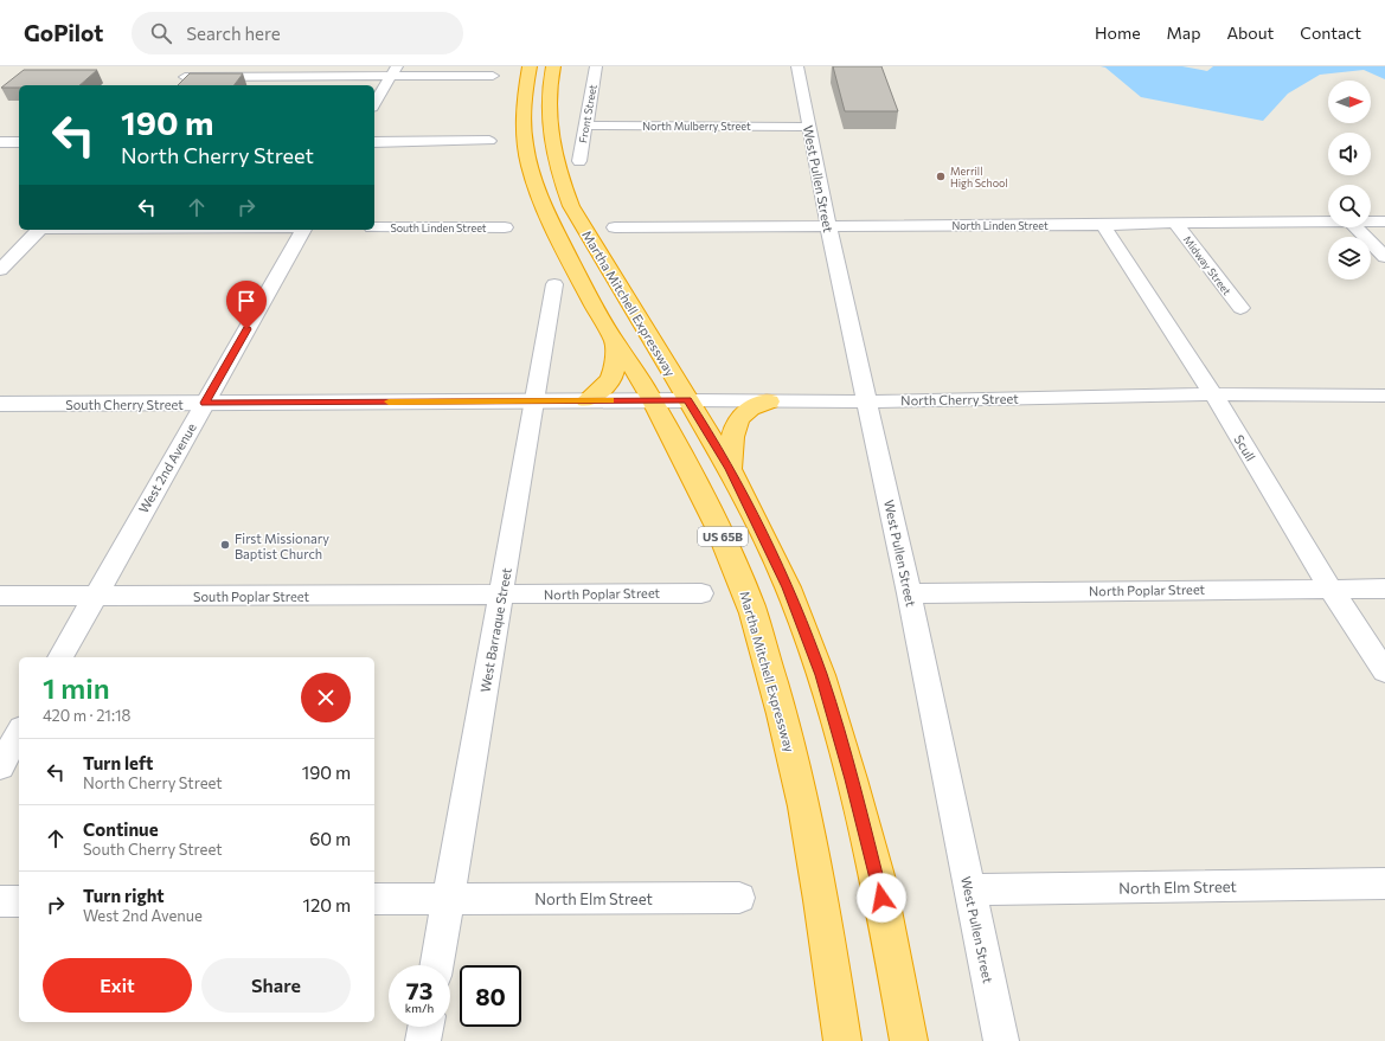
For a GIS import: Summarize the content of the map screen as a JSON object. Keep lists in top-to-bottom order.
{
  "streets": {
    "highway": ["Martha Mitchell Expressway", "US 65B"],
    "main road": ["North Cherry Street", "South Cherry Street"],
    "street": [
      "Front Street",
      "North Mulberry Street",
      "West Pullen Street",
      "North Linden Street",
      "South Linden Street",
      "Midway Street",
      "Scull",
      "West 2nd Avenue",
      "North Poplar Street",
      "South Poplar Street",
      "West Barraque Street",
      "North Elm Street"
    ]
  },
  "crossings": [
    ["Front Street", "North Mulberry Street"],
    ["North Mulberry Street", "West Pullen Street"],
    ["West Pullen Street", "North Linden Street"],
    ["West Pullen Street", "North Cherry Street"],
    ["West Pullen Street", "North Poplar Street"],
    ["West Pullen Street", "North Elm Street"],
    ["North Linden Street", "Midway Street"],
    ["North Linden Street", "Scull"],
    ["Martha Mitchell Expressway", "North Cherry Street"],
    ["North Cherry Street", "South Cherry Street"],
    ["North Cherry Street", "Scull"],
    ["North Cherry Street", "West Barraque Street"],
    ["South Cherry Street", "West 2nd Avenue"],
    ["South Cherry Street", "West Barraque Street"],
    ["Scull", "North Poplar Street"],
    ["West 2nd Avenue", "South Poplar Street"],
    ["North Poplar Street", "South Poplar Street"],
    ["North Poplar Street", "West Barraque Street"],
    ["South Poplar Street", "West Barraque Street"],
    ["West Barraque Street", "North Elm Street"]
  ],
  "places": ["Merrill High School", "First Missionary Baptist Church"],
  "north": "right",
  "page": {
    "header": "GoPilot",
    "search": "Search here",
    "nav": [
      "Home",
      "Map",
      "About",
      "Contact"
    ],
    "turn": ["190 m", "North Cherry Street"],
    "heading": ["1 min", "420 m · 21:18"],
    "list": [
      {
        "name": "Turn left",
        "note": "North Cherry Street",
        "value": "190 m"
      },
      {
        "name": "Continue",
        "note": "South Cherry Street",
        "value": "60 m"
      },
      {
        "name": "Turn right",
        "note": "West 2nd Avenue",
        "value": "120 m"
      }
    ],
    "buttons": ["Exit", "Share"],
    "speed": "73 km/h",
    "limit": "80"
  }
}
